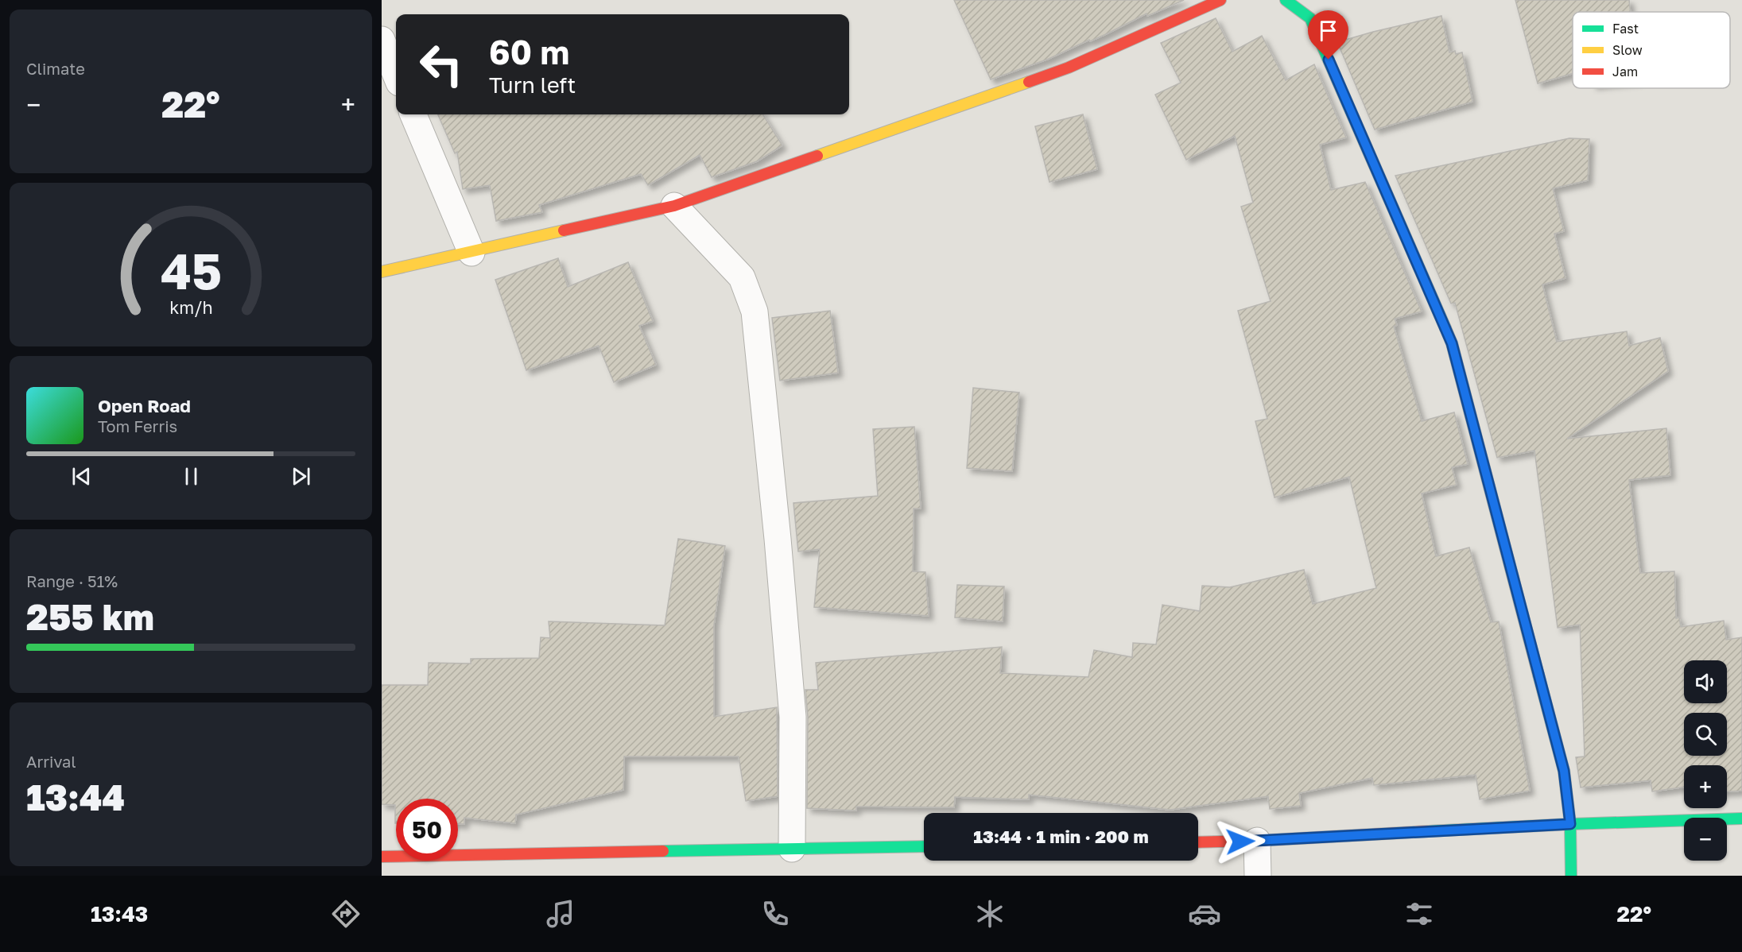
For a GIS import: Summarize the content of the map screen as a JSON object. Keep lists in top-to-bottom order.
{
  "legend": ["Fast", "Slow", "Jam"],
  "page": {
    "tile": [
      "Climate",
      ["Range · 51%", "255 km"],
      ["Arrival", "13:44"]
    ],
    "turn": ["60 m", "Turn left"],
    "heat": ["−", "22°", "+"],
    "song": ["Open Road", "Tom Ferris"],
    "map_buttons": ["+", "−"],
    "limit": "50",
    "trip": "13:44 · 1 min · 200 m",
    "tabs": ["13:43", "22°"],
    "gauge": ["45", "km/h"]
  }
}
